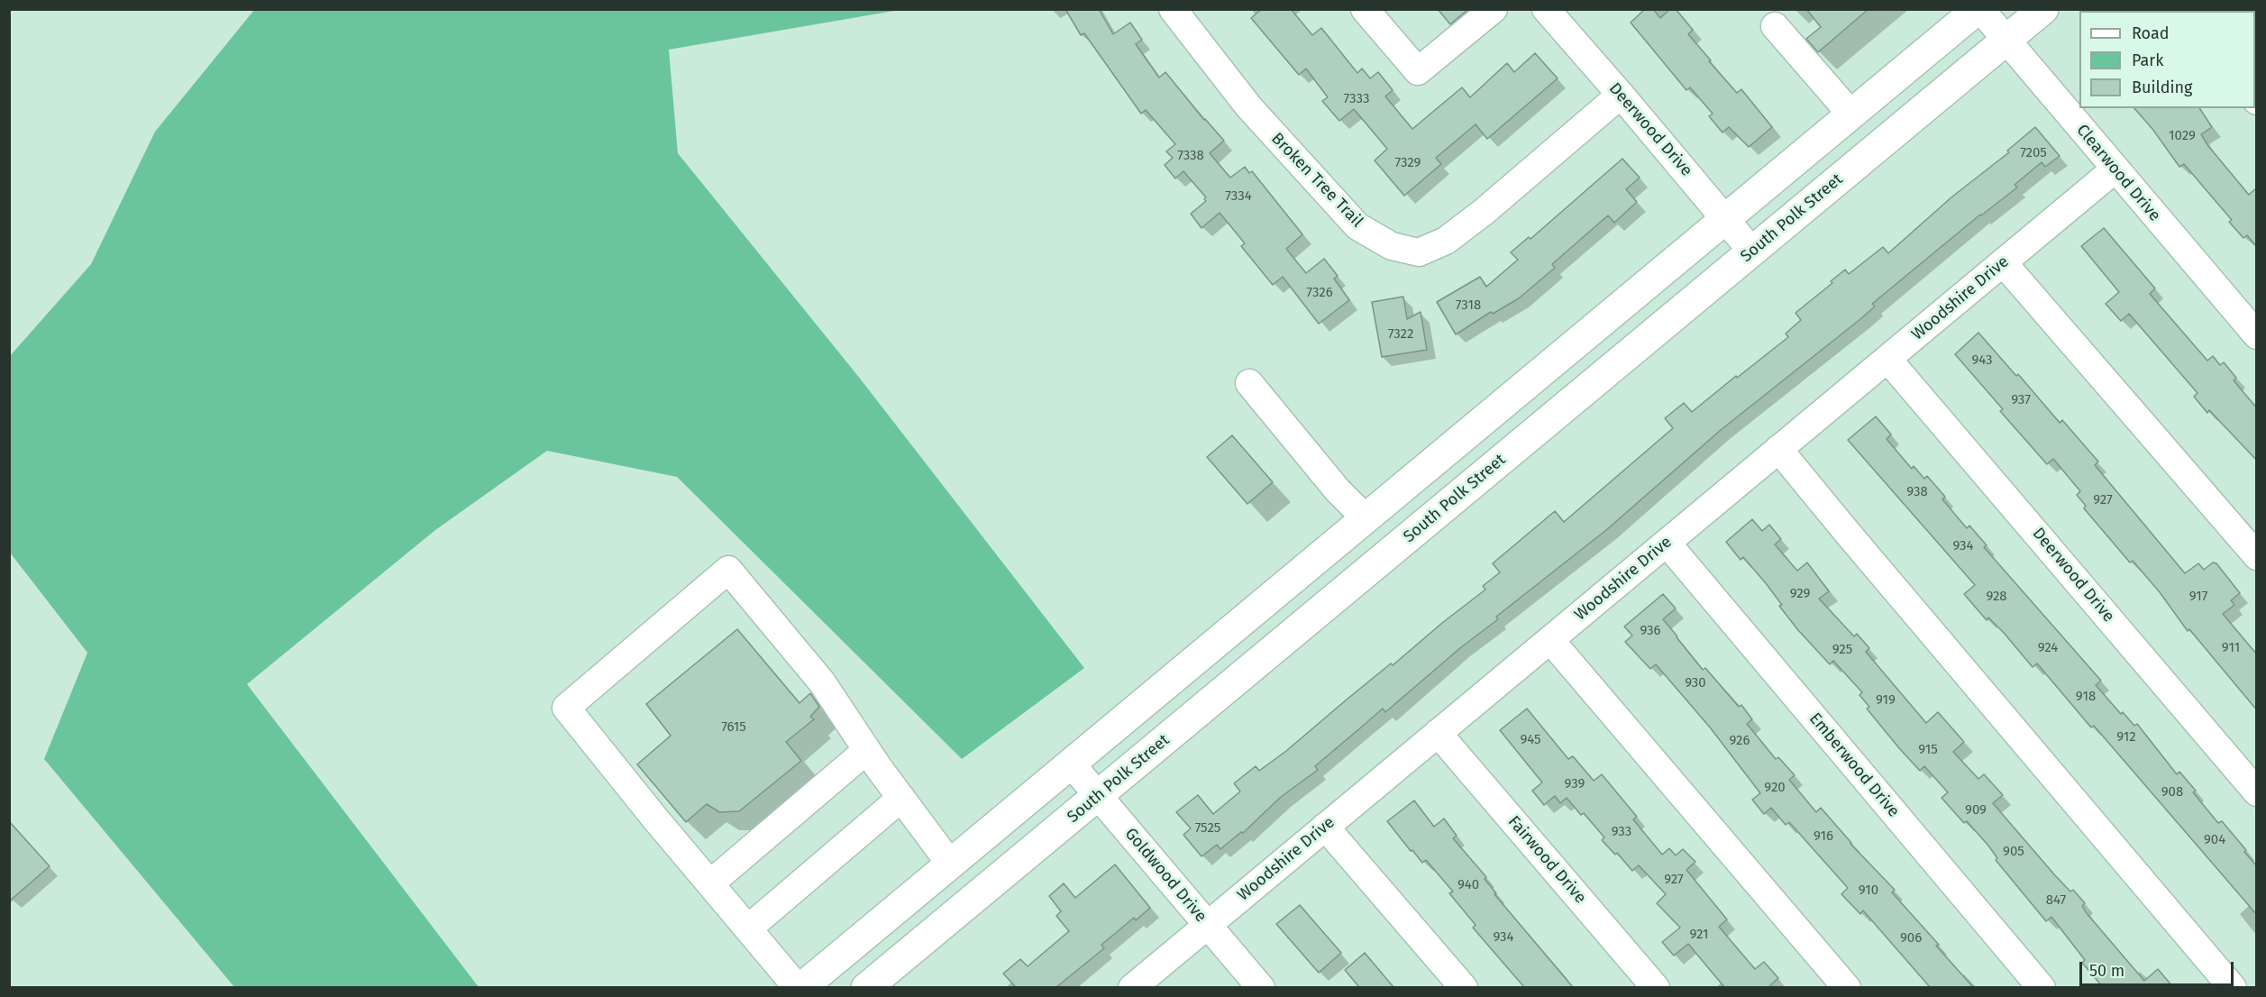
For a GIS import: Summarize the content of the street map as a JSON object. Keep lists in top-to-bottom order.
{
  "streets": {
    "main road": ["South Polk Street"],
    "street": [
      "Deerwood Drive",
      "Clearwood Drive",
      "Broken Tree Trail",
      "Woodshire Drive",
      "Emberwood Drive",
      "Fairwood Drive",
      "Goldwood Drive"
    ]
  },
  "crossings": [
    ["Deerwood Drive", "Broken Tree Trail"],
    ["Deerwood Drive", "South Polk Street"],
    ["Deerwood Drive", "Woodshire Drive"],
    ["Clearwood Drive", "South Polk Street"],
    ["Clearwood Drive", "Woodshire Drive"],
    ["South Polk Street", "Goldwood Drive"],
    ["Woodshire Drive", "Emberwood Drive"],
    ["Woodshire Drive", "Fairwood Drive"],
    ["Woodshire Drive", "Goldwood Drive"]
  ],
  "house_numbers": [
    "7333",
    "1029",
    "7205",
    "7338",
    "7329",
    "7334",
    "7326",
    "7318",
    "7322",
    "943",
    "937",
    "938",
    "927",
    "934",
    "929",
    "928",
    "917",
    "936",
    "924",
    "911",
    "925",
    "930",
    "918",
    "919",
    "7615",
    "912",
    "945",
    "926",
    "915",
    "939",
    "920",
    "908",
    "909",
    "7525",
    "933",
    "916",
    "904",
    "905",
    "927",
    "940",
    "910",
    "847",
    "921",
    "934",
    "906"
  ],
  "legend": ["Road", "Park", "Building"],
  "scale_bar": "50 m"
}
